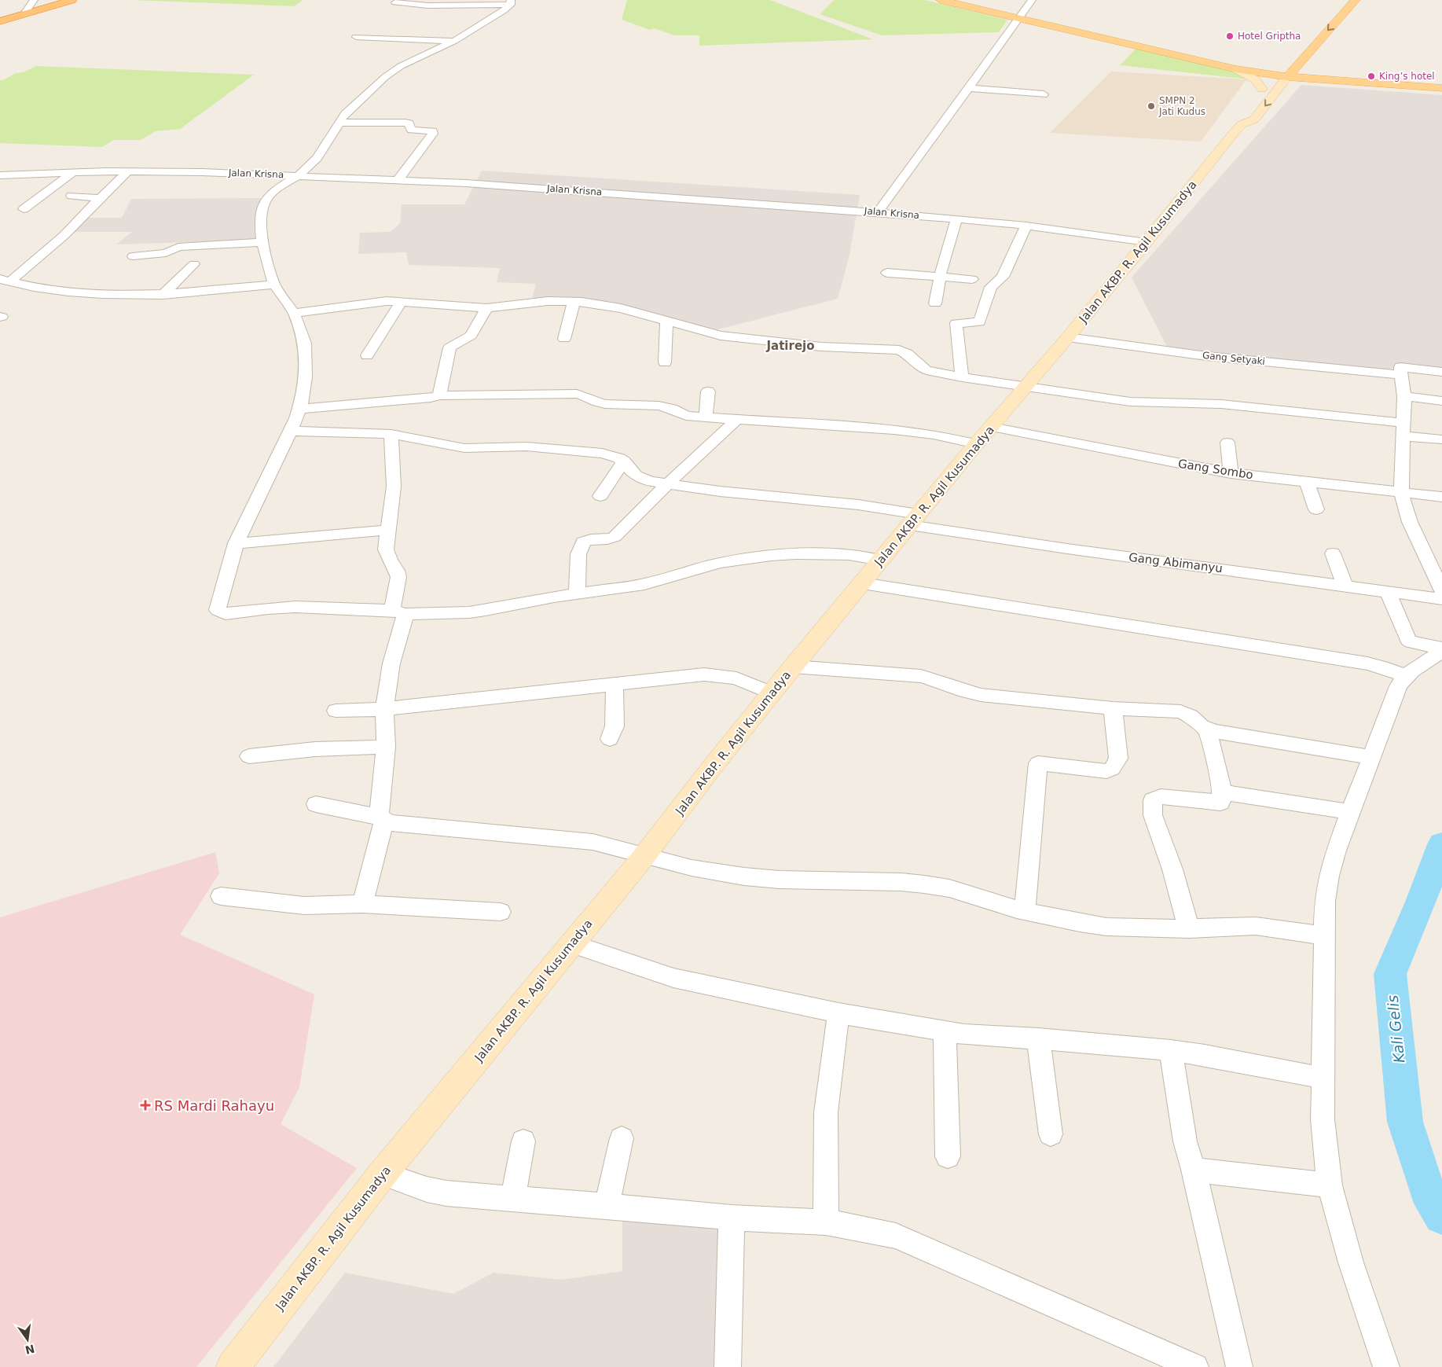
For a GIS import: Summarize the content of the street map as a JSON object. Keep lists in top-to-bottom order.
{
  "streets": {
    "main road": ["Jalan AKBP. R. Agil Kusumadya"],
    "street": [
      "Jalan Krisna",
      "Gang Setyaki",
      "Gang Sombo",
      "Gang Abimanyu"
    ]
  },
  "crossings": [
    ["Jalan Krisna", "Jalan AKBP. R. Agil Kusumadya"],
    ["Jalan AKBP. R. Agil Kusumadya", "Gang Setyaki"],
    ["Jalan AKBP. R. Agil Kusumadya", "Gang Sombo"],
    ["Jalan AKBP. R. Agil Kusumadya", "Gang Abimanyu"]
  ],
  "districts": ["Jatirejo"],
  "water": ["Kali Gelis"],
  "places": {
    "other": ["Hotel Griptha", "King’s hotel", "SMPN 2 Jati Kudus"],
    "health": ["RS Mardi Rahayu"]
  },
  "north": "bottom"
}
